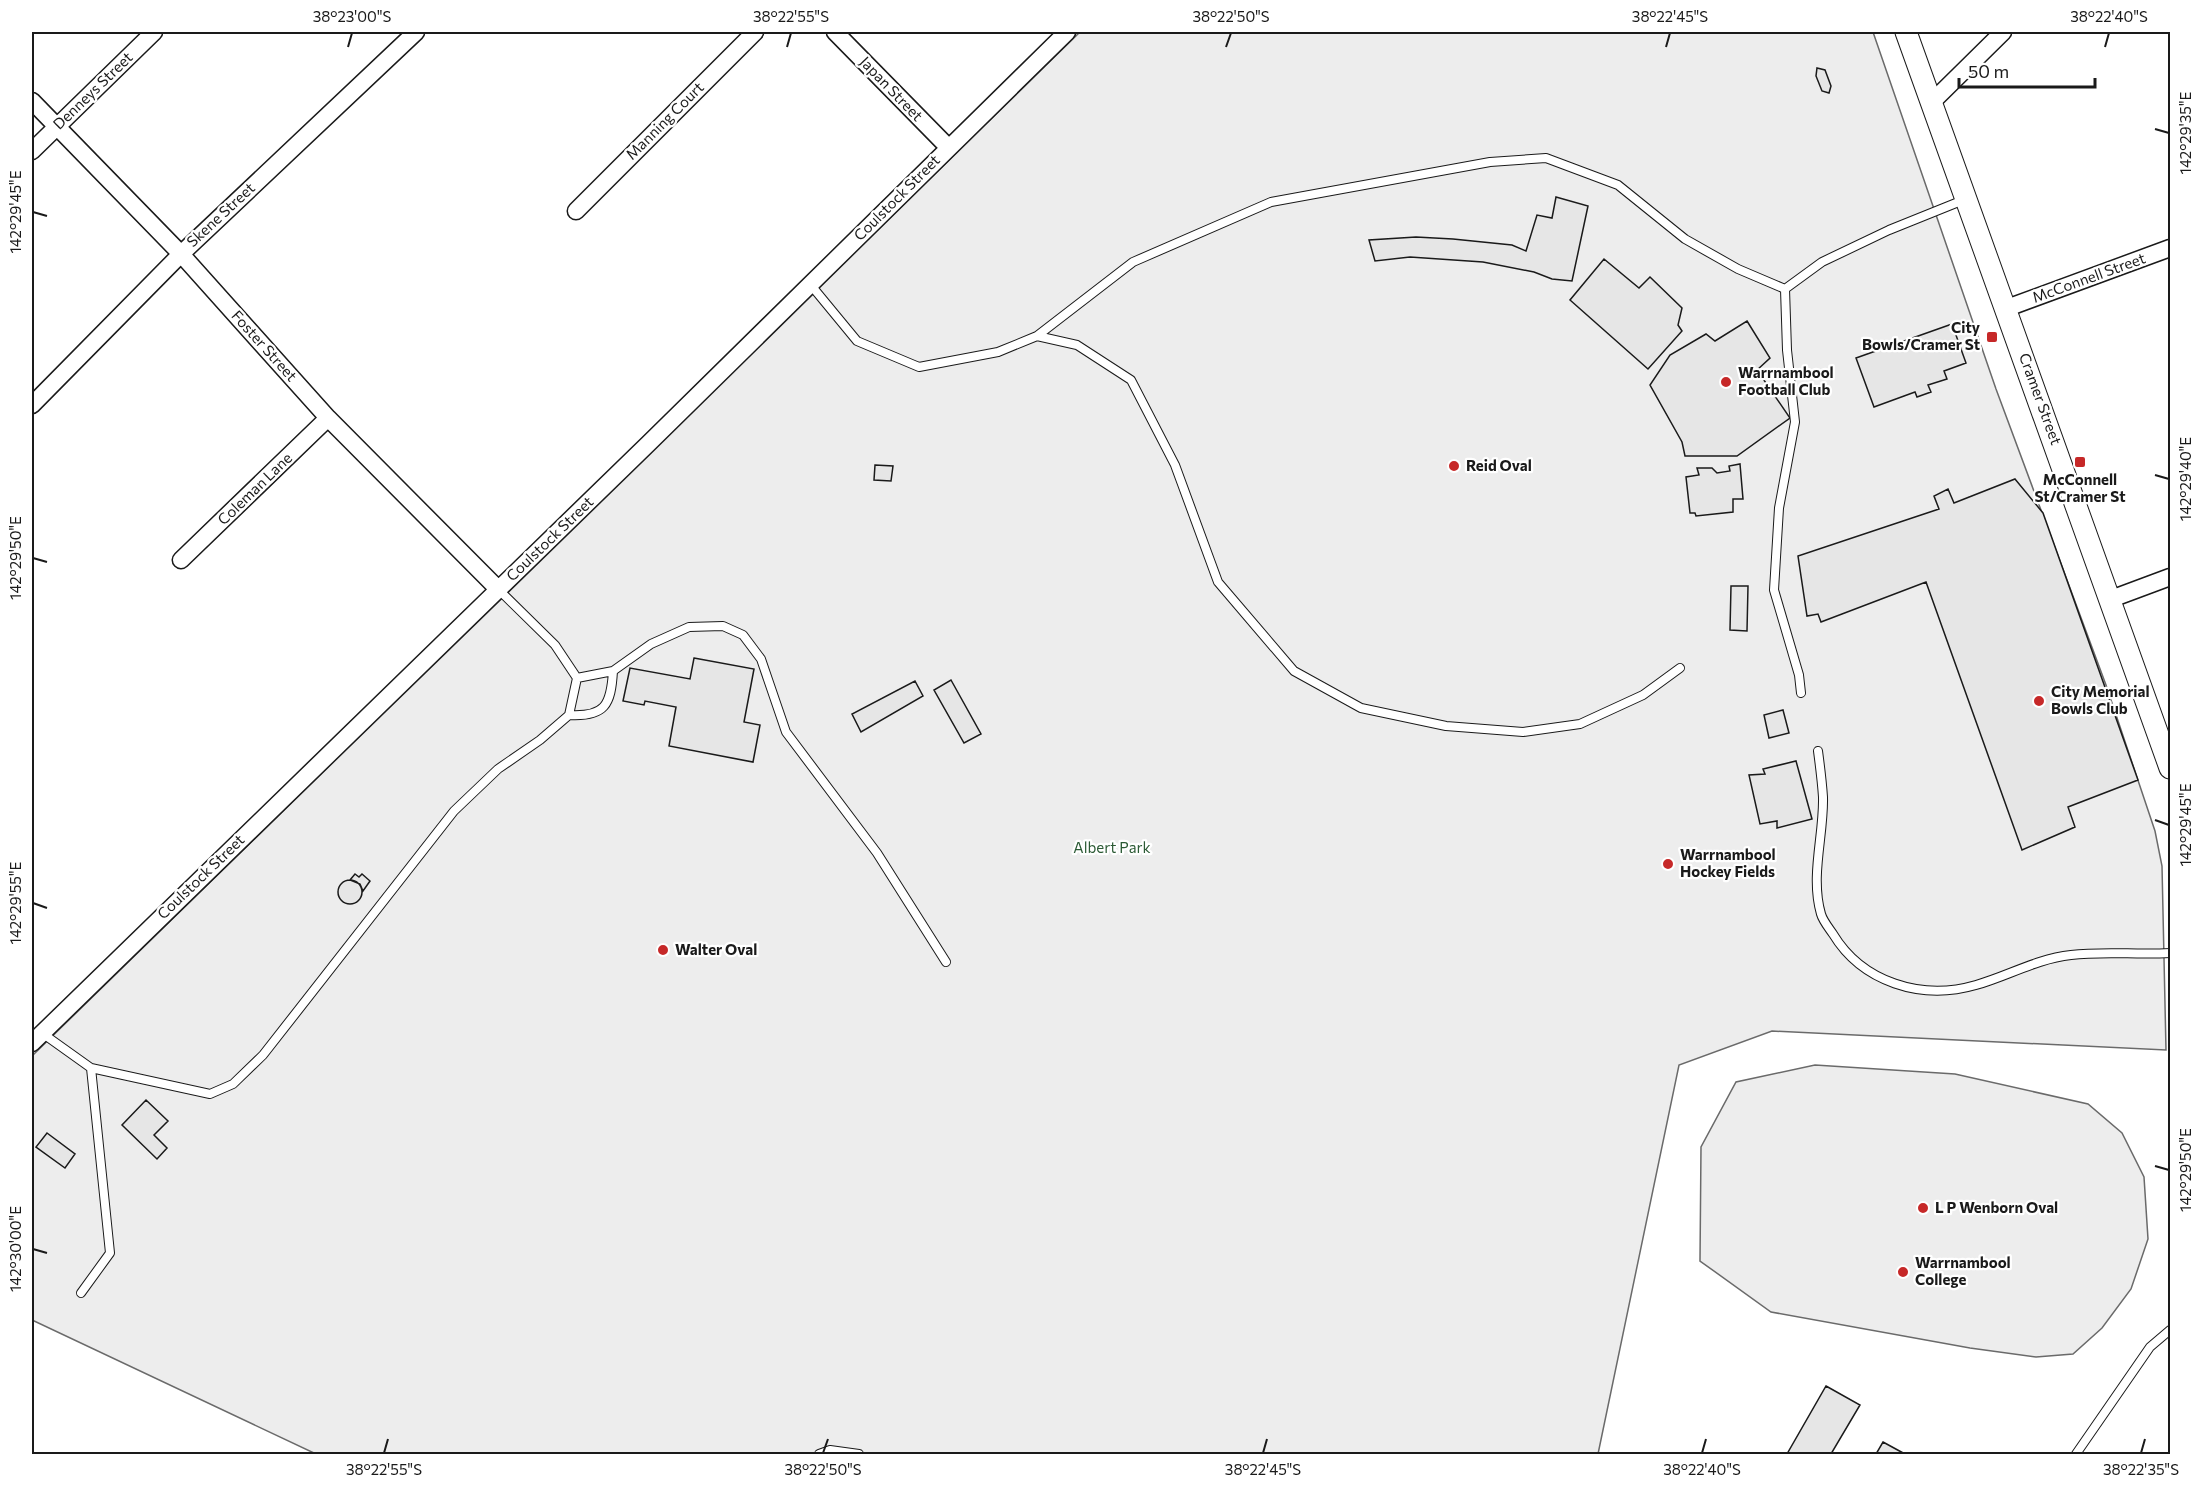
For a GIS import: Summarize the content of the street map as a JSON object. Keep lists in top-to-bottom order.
{
  "streets": {
    "street": [
      "Japan Street",
      "Denneys Street",
      "Manning Court",
      "Coulstock Street",
      "Skene Street",
      "McConnell Street",
      "Foster Street",
      "Cramer Street",
      "Coleman Lane"
    ]
  },
  "crossings": [
    ["Japan Street", "Coulstock Street"],
    ["Denneys Street", "Foster Street"],
    ["Coulstock Street", "Foster Street"],
    ["Skene Street", "Foster Street"],
    ["McConnell Street", "Cramer Street"],
    ["Foster Street", "Coleman Lane"]
  ],
  "parks": ["Albert Park"],
  "places": {
    "transit": ["City Bowls/Cramer St", "McConnell St/Cramer St"],
    "other": [
      "Warrnambool Football Club",
      "Reid Oval",
      "City Memorial Bowls Club",
      "Warrnambool Hockey Fields",
      "Walter Oval",
      "L P Wenborn Oval",
      "Warrnambool College"
    ]
  },
  "scale_bar": "50 m",
  "coordinates": [
    "38°23'00\"S",
    "38°22'55\"S",
    "38°22'50\"S",
    "38°22'45\"S",
    "38°22'40\"S",
    "142°29'35\"E",
    "142°29'45\"E",
    "142°29'40\"E",
    "142°29'50\"E",
    "142°29'55\"E",
    "142°30'00\"E",
    "38°22'35\"S"
  ]
}
